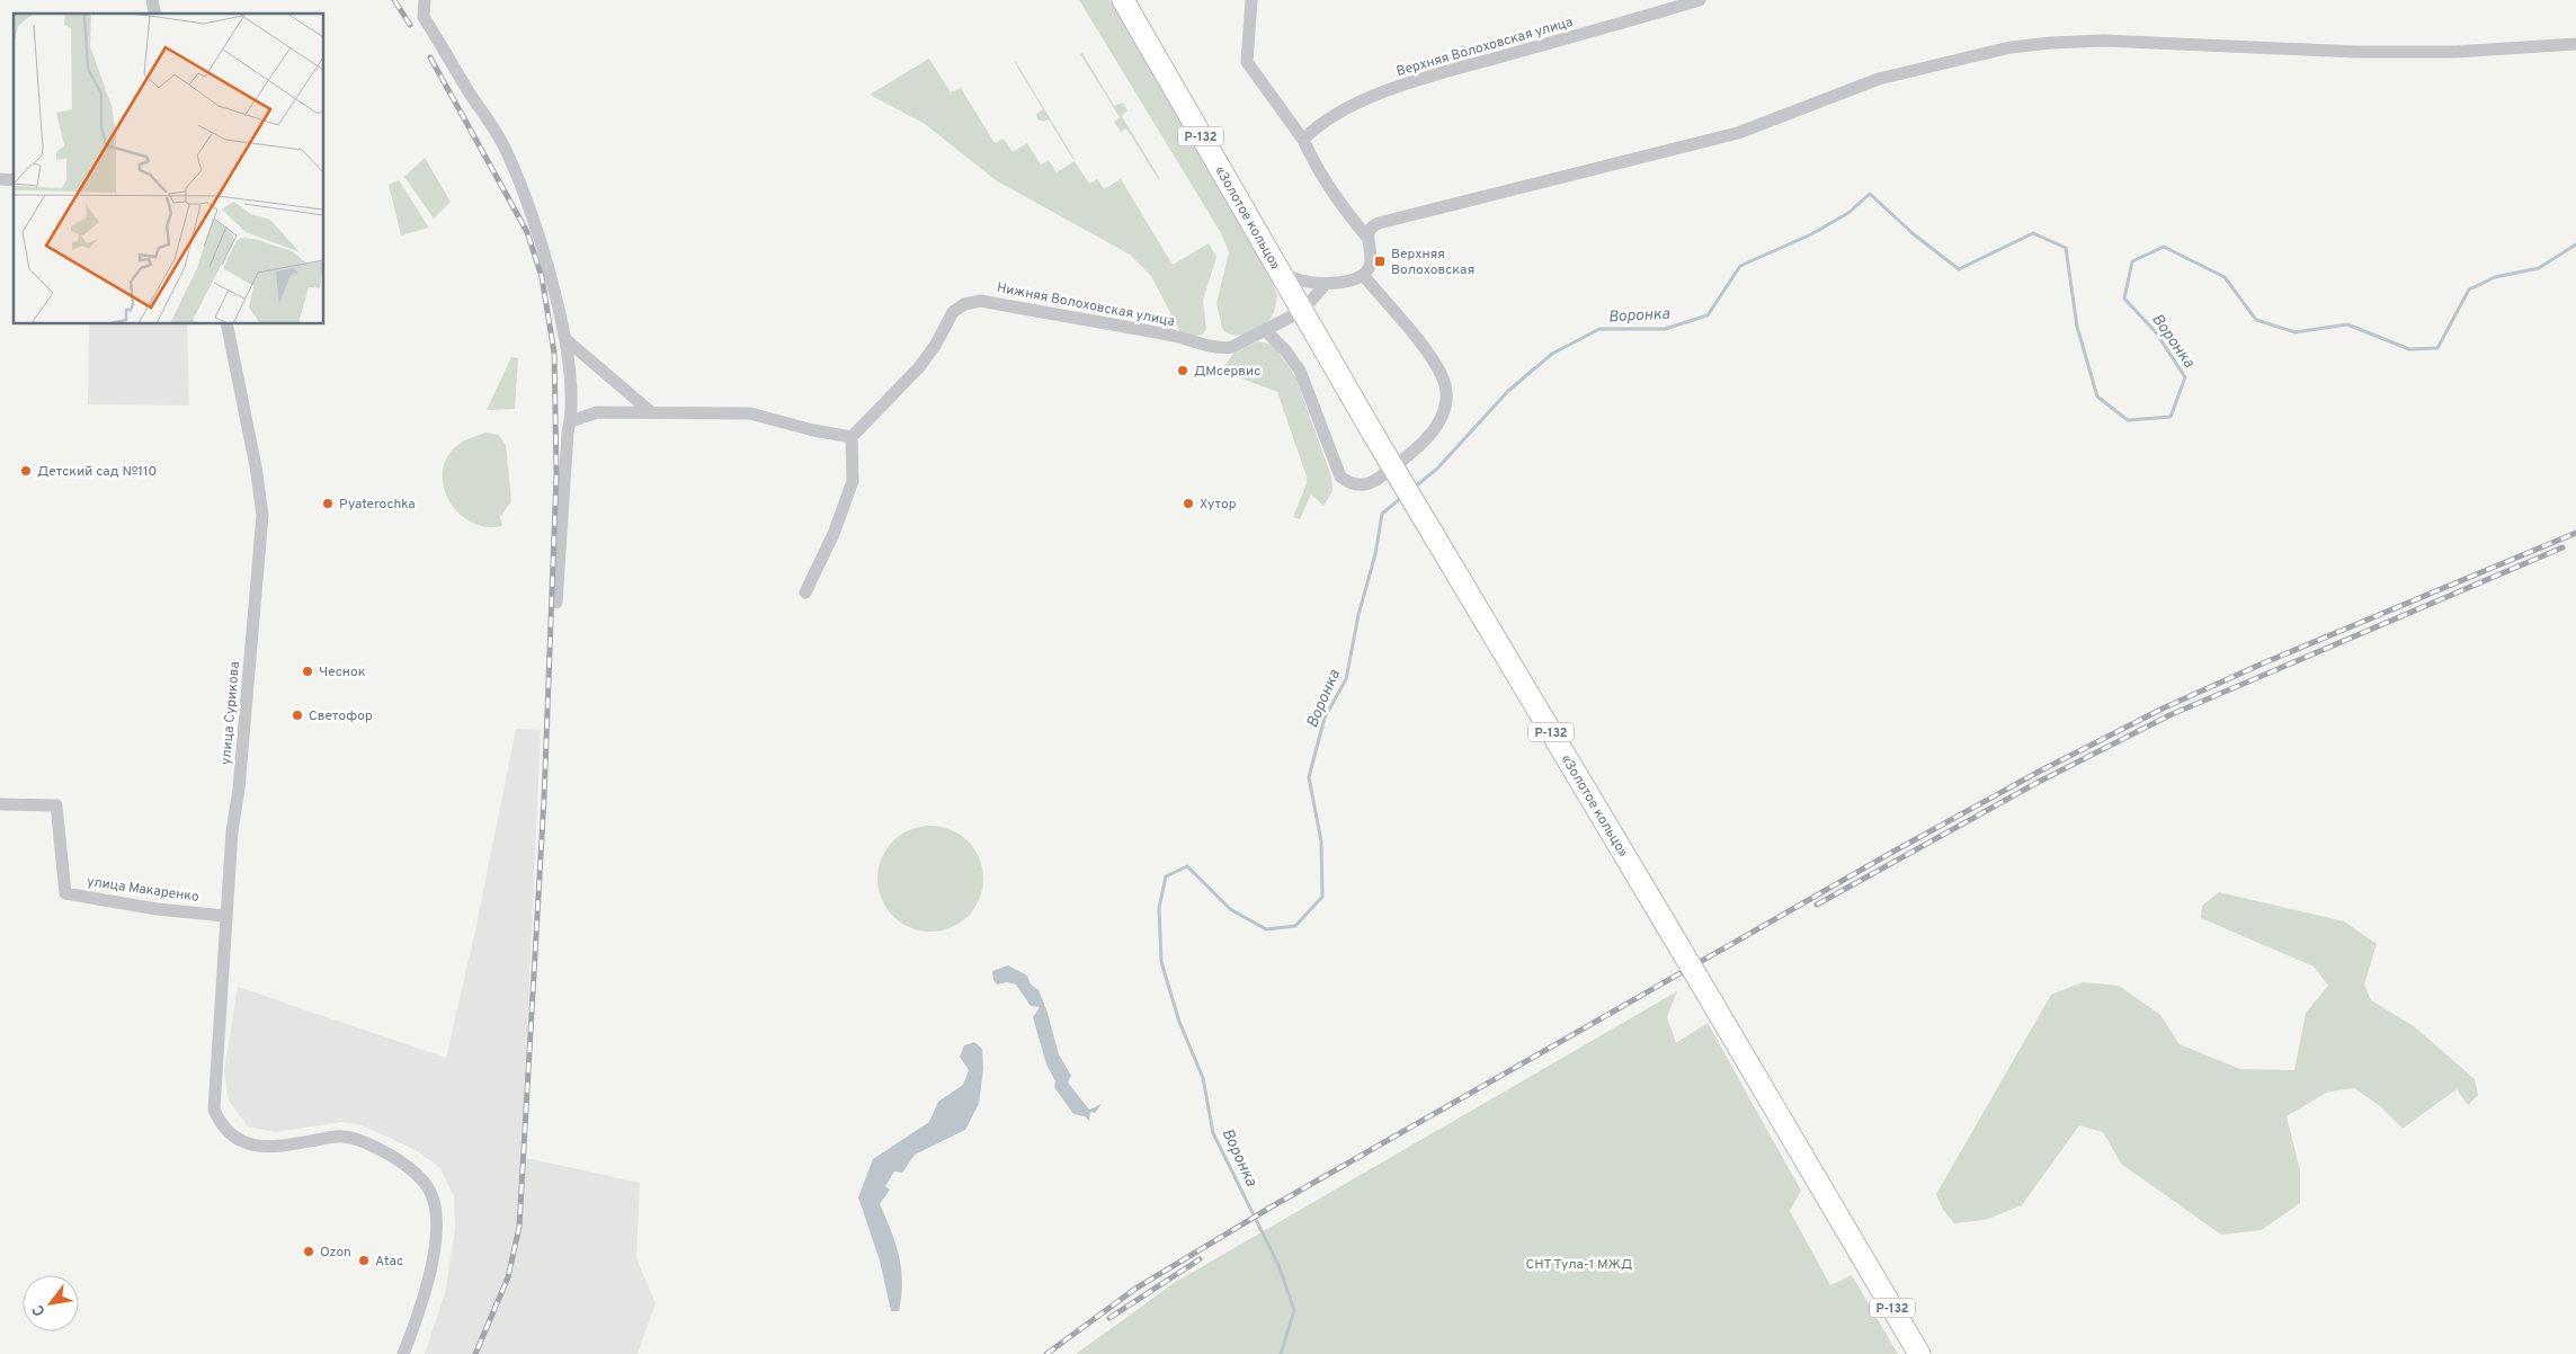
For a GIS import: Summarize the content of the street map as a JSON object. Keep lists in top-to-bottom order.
{
  "streets": {
    "main road": ["Р-132", "«Золотое кольцо»"],
    "street": [
      "Верхняя Волоховская улица",
      "Нижняя Волоховская улица",
      "улица Сурикова",
      "улица Макаренко"
    ]
  },
  "crossings": [
    ["«Золотое кольцо»", "Нижняя Волоховская улица"],
    ["улица Сурикова", "улица Макаренко"]
  ],
  "water": ["Воронка"],
  "parks": ["СНТ Тула-1 МЖД"],
  "places": {
    "transit": ["Верхняя Волоховская"],
    "other": [
      "ДМсервис",
      "Детский сад №110",
      "Pyaterochka",
      "Хутор",
      "Чеснок",
      "Светофор",
      "Ozon",
      "Atac"
    ]
  },
  "north": "bottom left"
}
